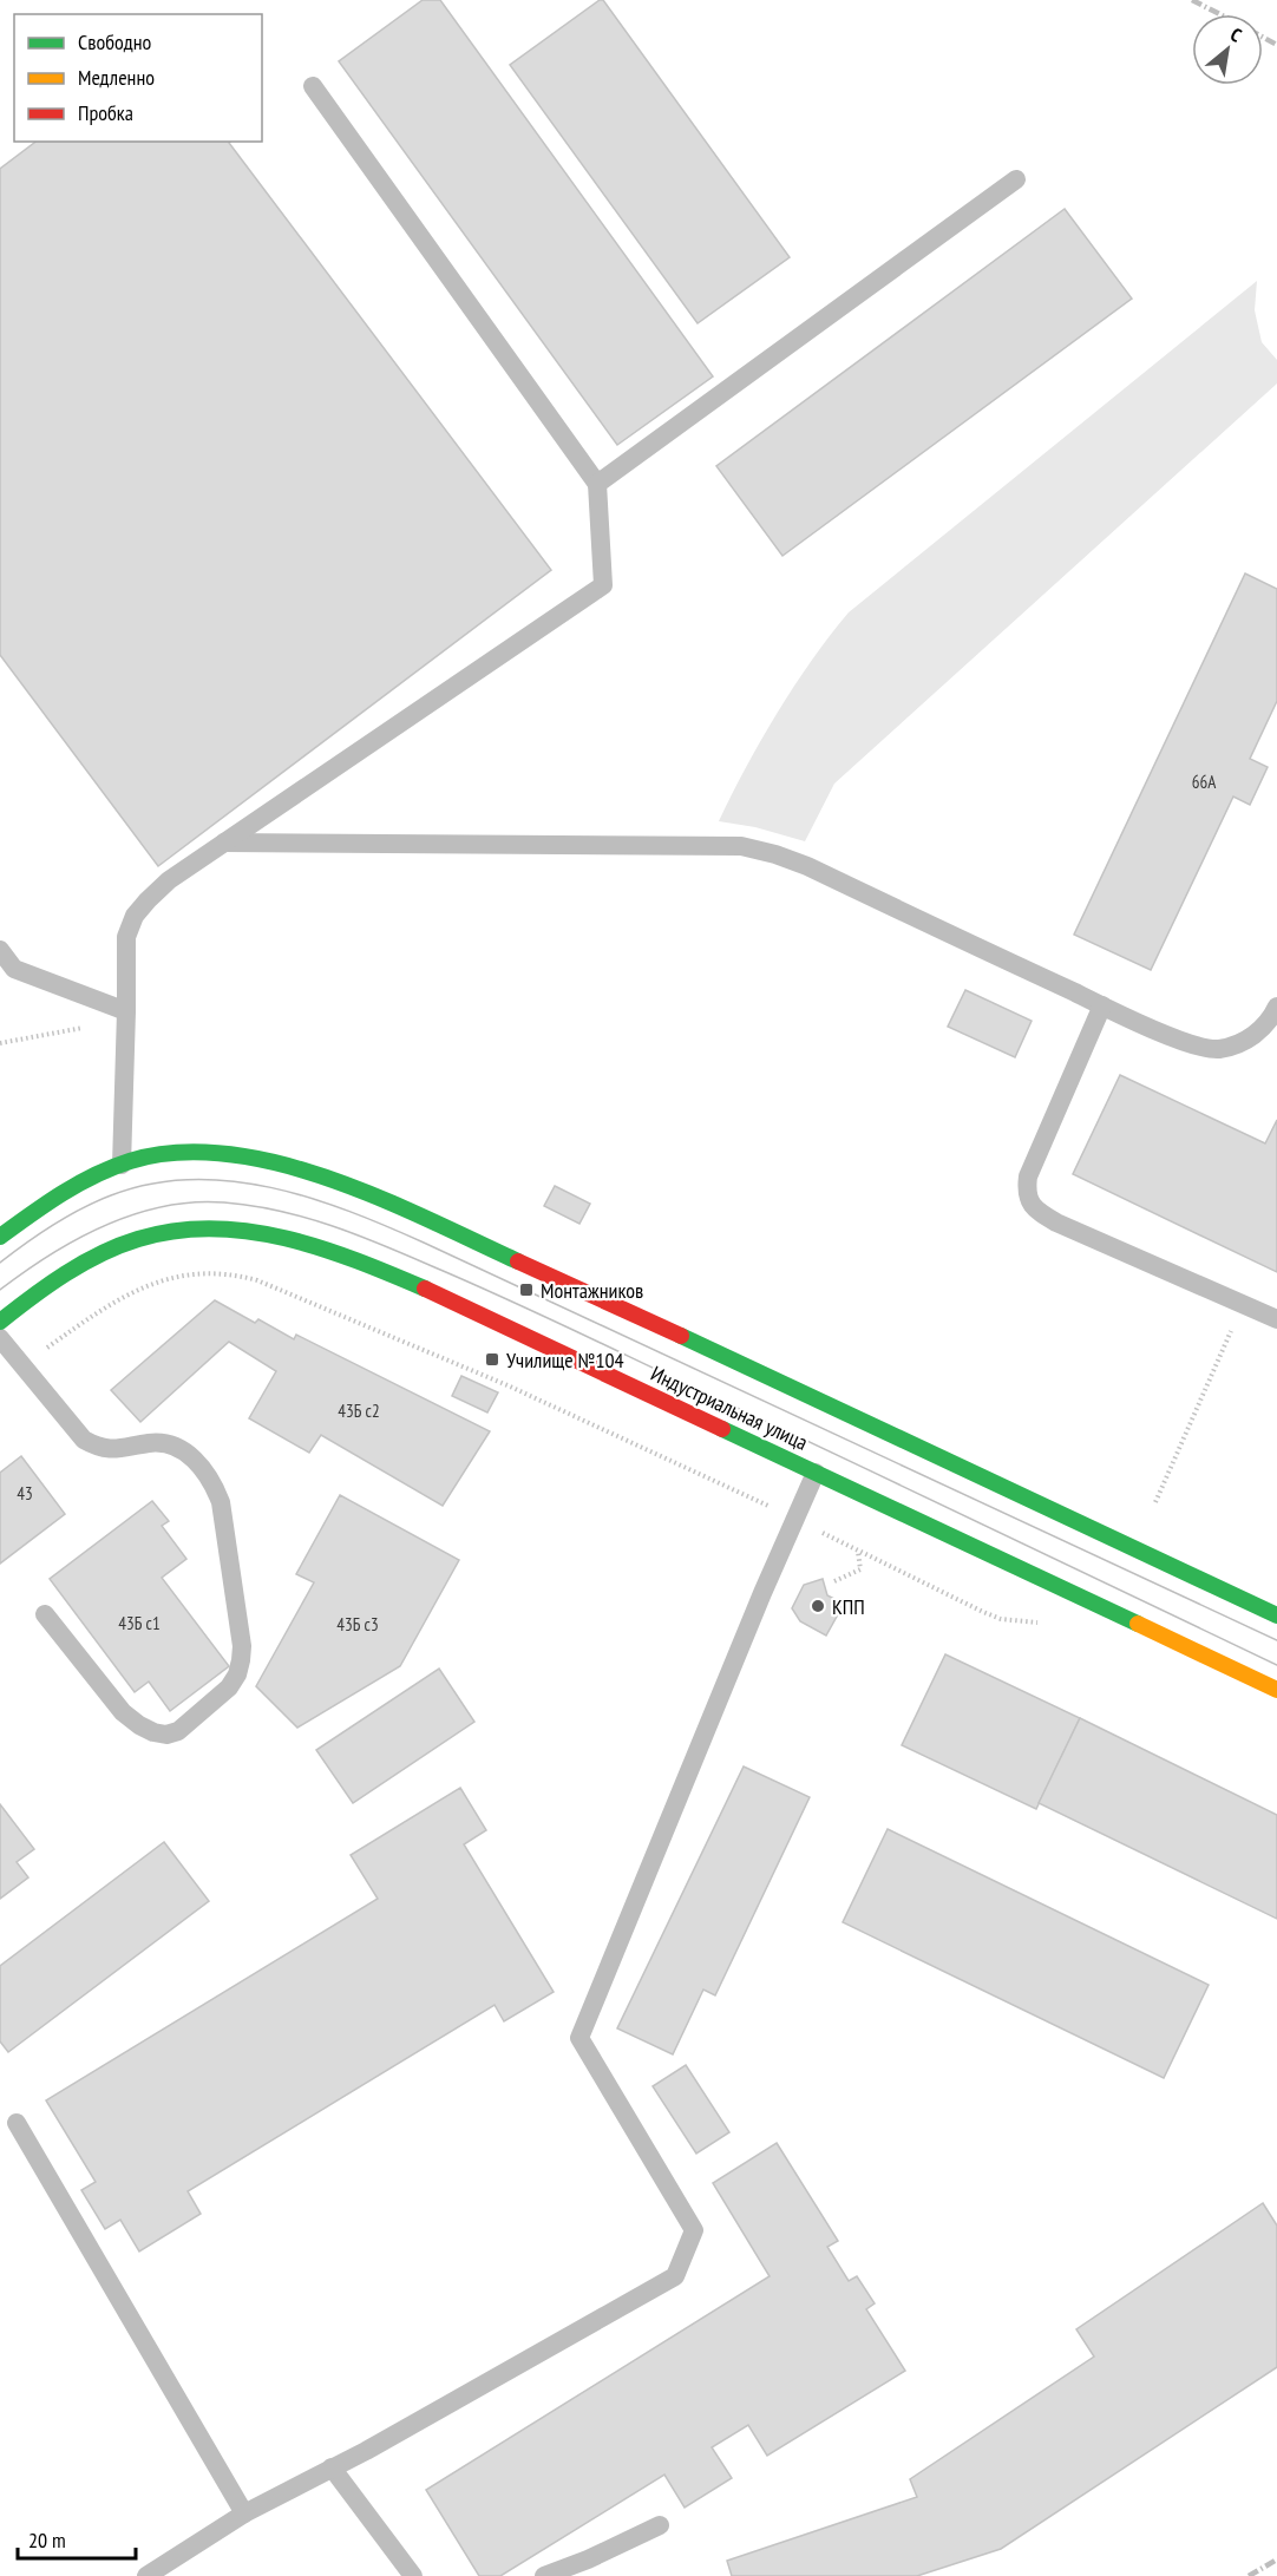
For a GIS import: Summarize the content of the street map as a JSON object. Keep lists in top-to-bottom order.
{
  "streets": {
    "main road": ["Индустриальная улица"]
  },
  "places": {
    "transit": ["Монтажников", "Училище №104"],
    "other": ["КПП"]
  },
  "house_numbers": [
    "66А",
    "43Б с2",
    "43",
    "43Б с1",
    "43Б с3"
  ],
  "legend": ["Свободно", "Медленно", "Пробка"],
  "scale_bar": "20 m",
  "north": "top right"
}
